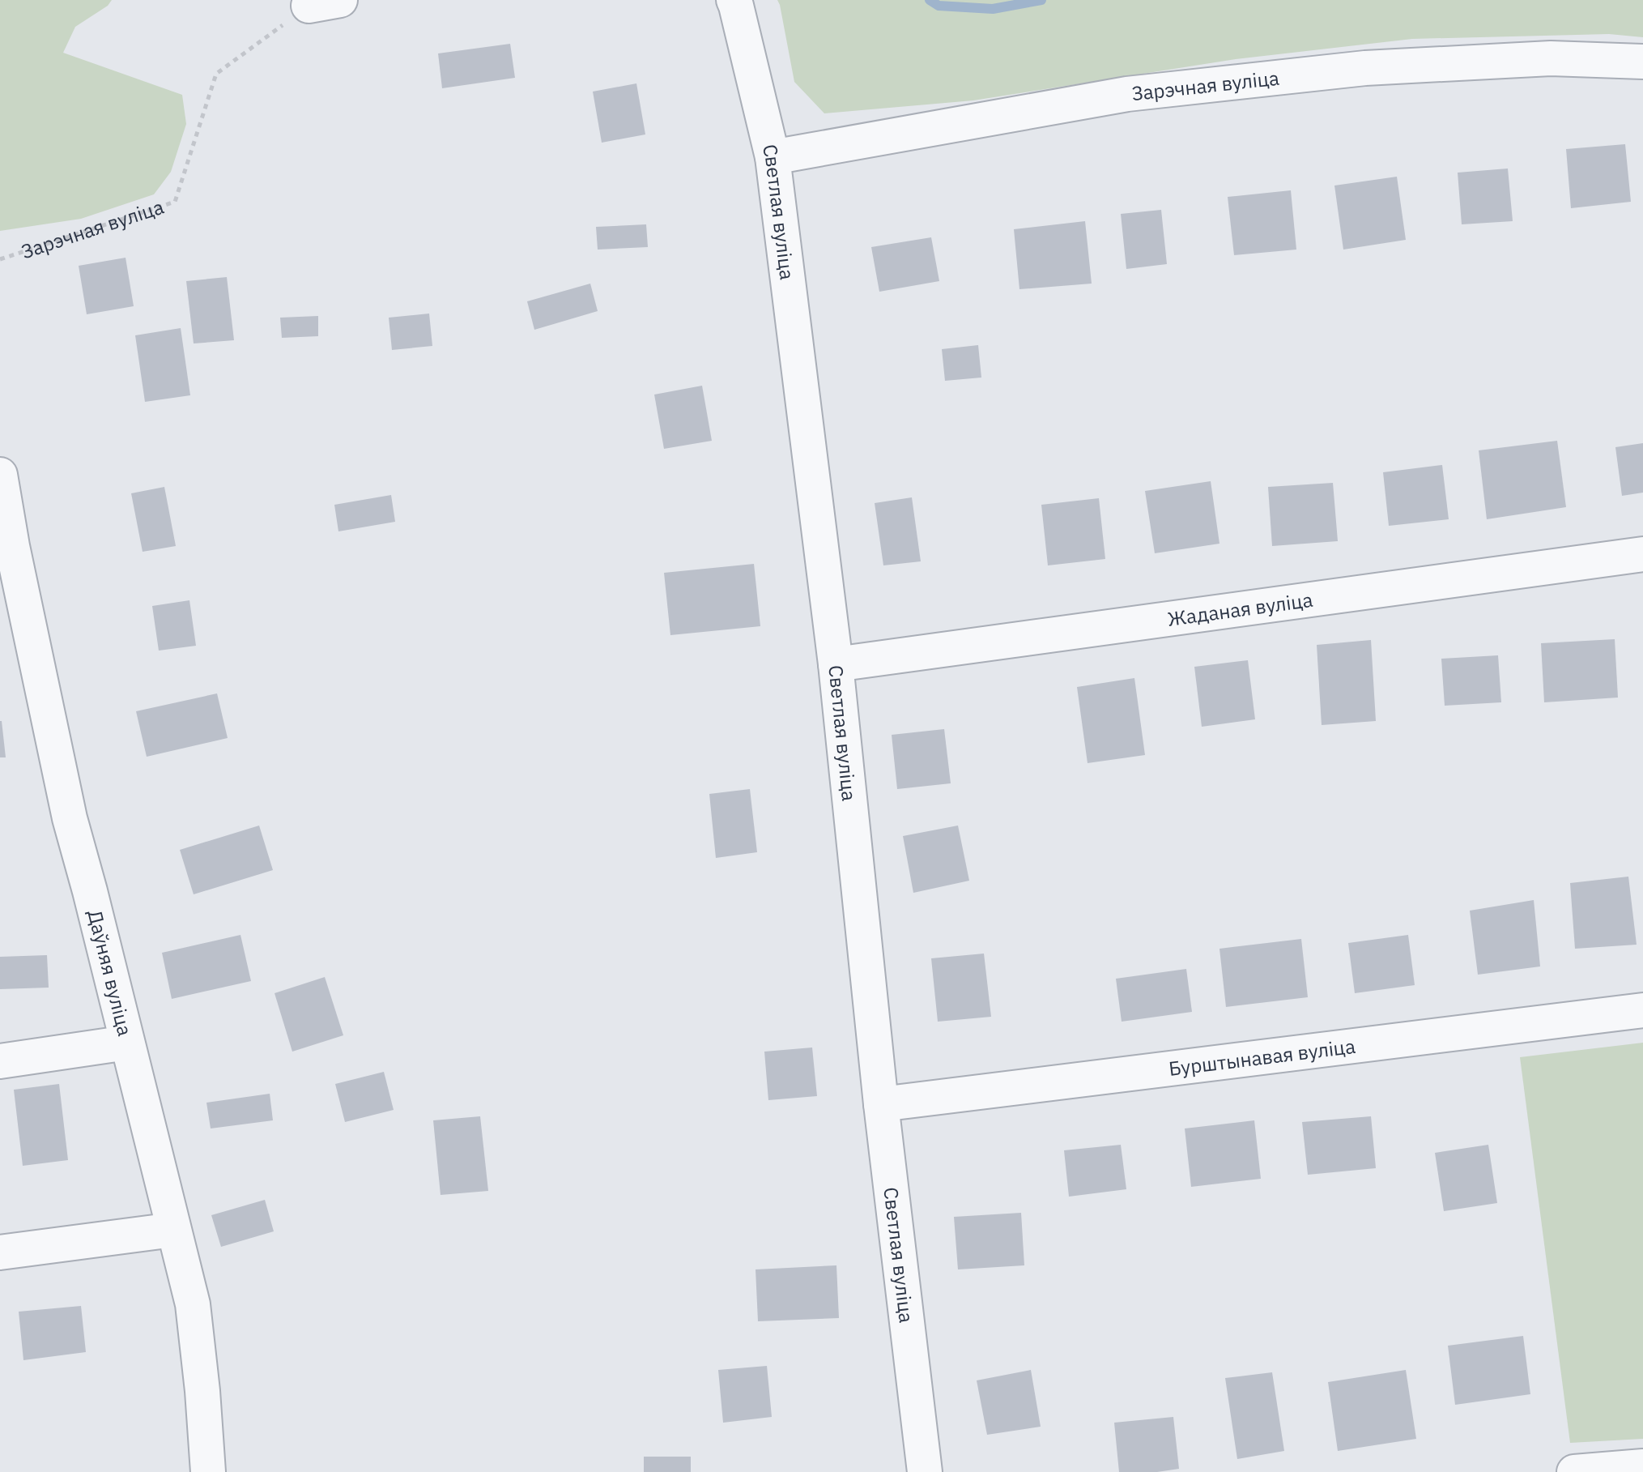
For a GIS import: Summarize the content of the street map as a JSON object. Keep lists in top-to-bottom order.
{
  "streets": {
    "street": [
      "Зарэчная вуліца",
      "Светлая вуліца",
      "Жаданая вуліца",
      "Даўняя вуліца",
      "Бурштынавая вуліца"
    ]
  },
  "crossings": [
    ["Зарэчная вуліца", "Светлая вуліца"],
    ["Светлая вуліца", "Жаданая вуліца"],
    ["Светлая вуліца", "Бурштынавая вуліца"]
  ]
}
